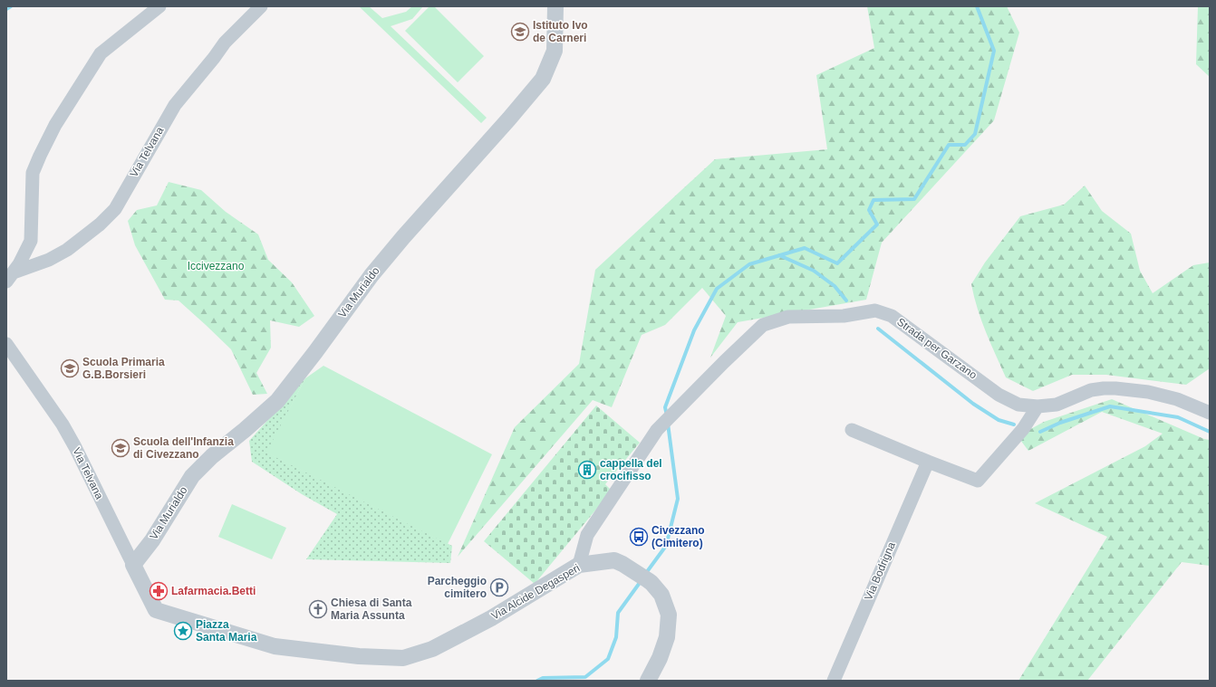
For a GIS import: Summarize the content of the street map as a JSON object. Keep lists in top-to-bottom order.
{
  "streets": {
    "street": [
      "Via Telvana",
      "Via Murialdo",
      "Strada per Garzano",
      "Via Bodrigna",
      "Via Alcide Degasperi"
    ]
  },
  "crossings": [
    ["Via Telvana", "Via Murialdo"],
    ["Via Telvana", "Via Alcide Degasperi"],
    ["Strada per Garzano", "Via Alcide Degasperi"]
  ],
  "parks": ["Iccivezzano"],
  "places": {
    "school or university": ["Istituto Ivo de Carneri", "Scuola Primaria G.B.Borsieri", "Scuola dell'Infanzia di Civezzano"],
    "building": ["cappella del crocifisso"],
    "bus stop": ["Civezzano (Cimitero)"],
    "parking": ["Parcheggio cimitero"],
    "pharmacy": ["Lafarmacia.Betti"],
    "church": ["Chiesa di Santa Maria Assunta"],
    "place": ["Piazza Santa Maria"]
  }
}
